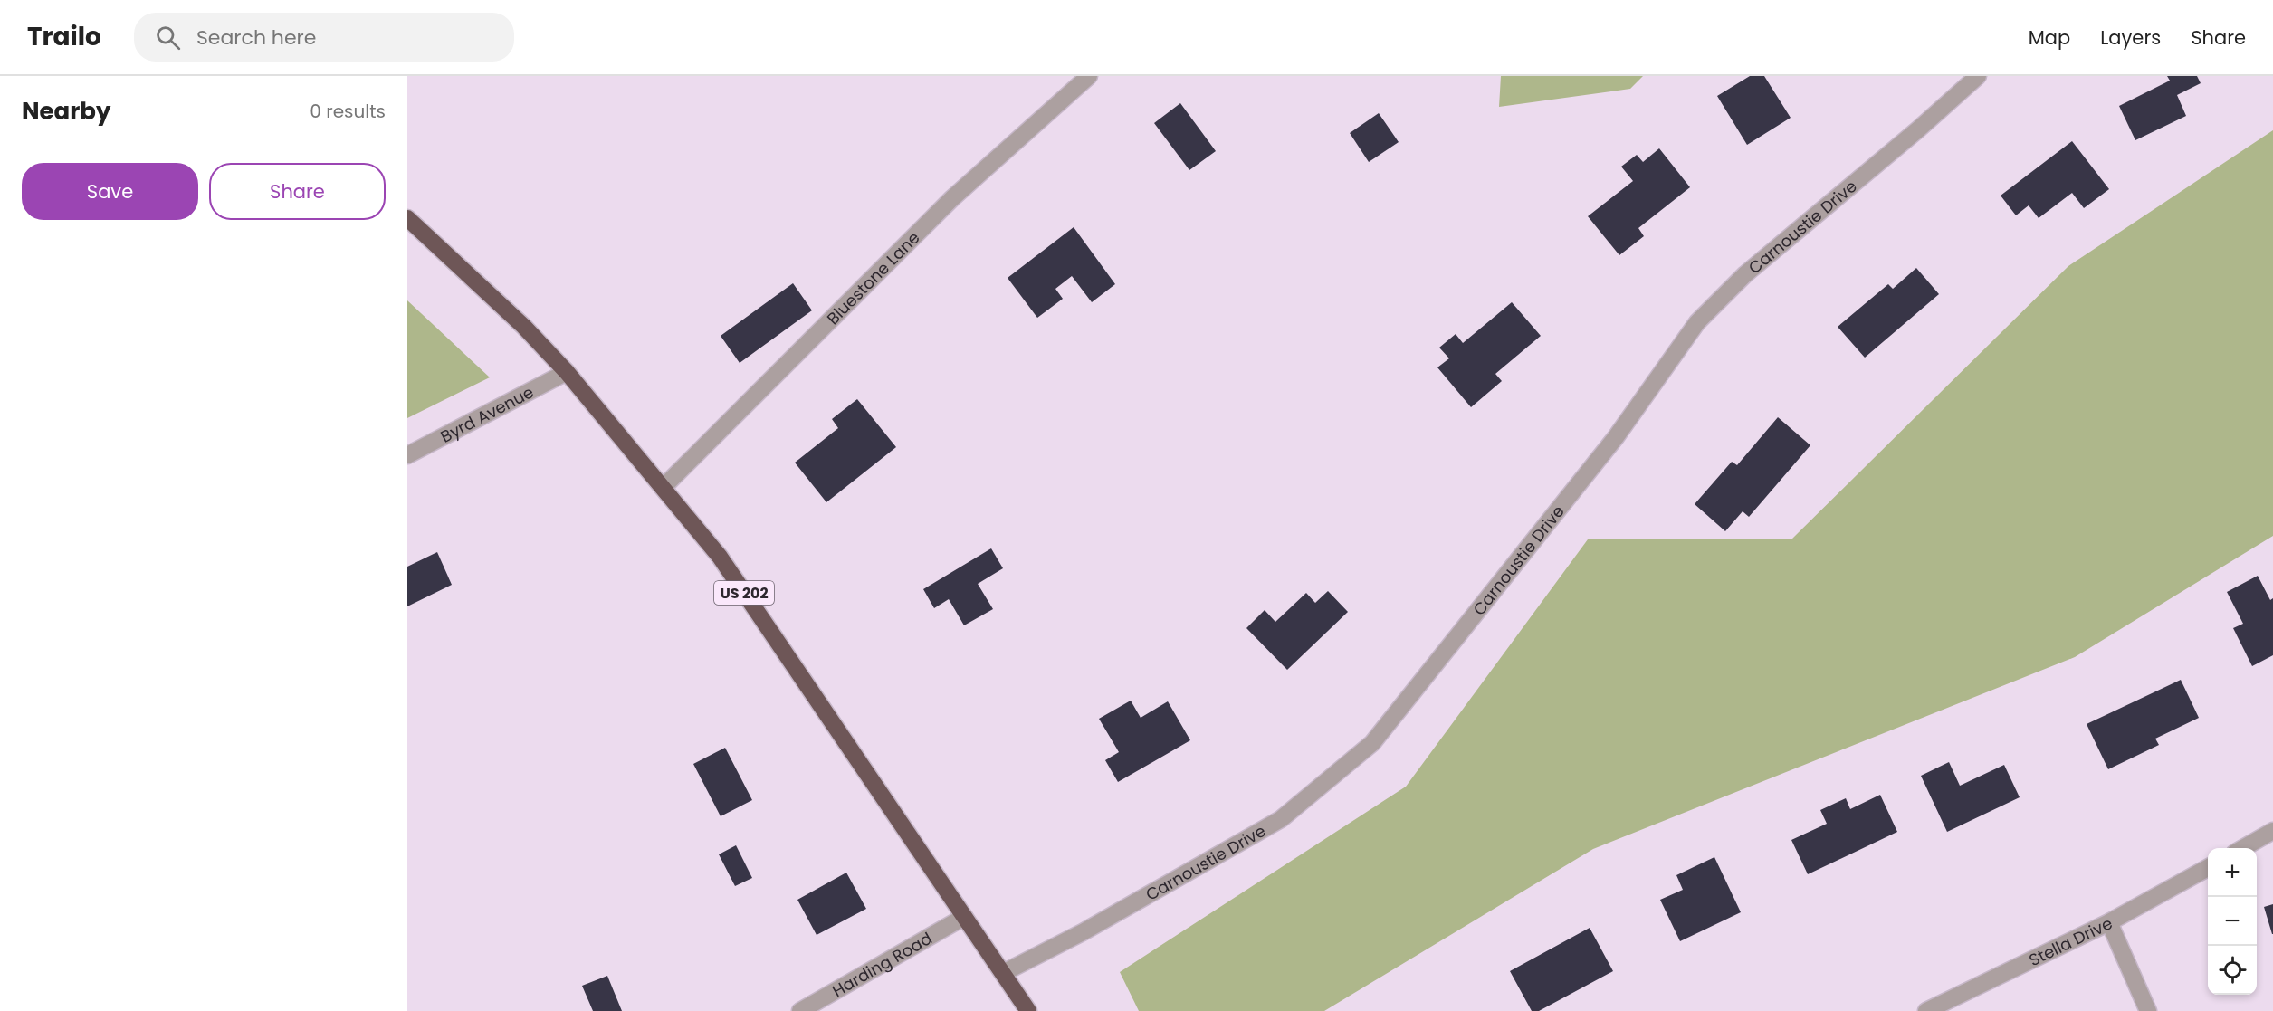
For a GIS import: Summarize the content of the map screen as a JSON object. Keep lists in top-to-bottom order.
{
  "streets": {
    "highway": ["US 202"],
    "street": [
      "Carnoustie Drive",
      "Bluestone Lane",
      "Byrd Avenue",
      "Stella Drive",
      "Harding Road"
    ]
  },
  "crossings": [
    ["Carnoustie Drive", "US 202"],
    ["Bluestone Lane", "US 202"],
    ["Byrd Avenue", "US 202"],
    ["US 202", "Harding Road"]
  ],
  "page": {
    "header": "Trailo",
    "search": "Search here",
    "nav": ["Map", "Layers", "Share"],
    "heading": ["Nearby", "0 results"],
    "buttons": ["Save", "Share"],
    "map_buttons": ["+", "−"]
  }
}
